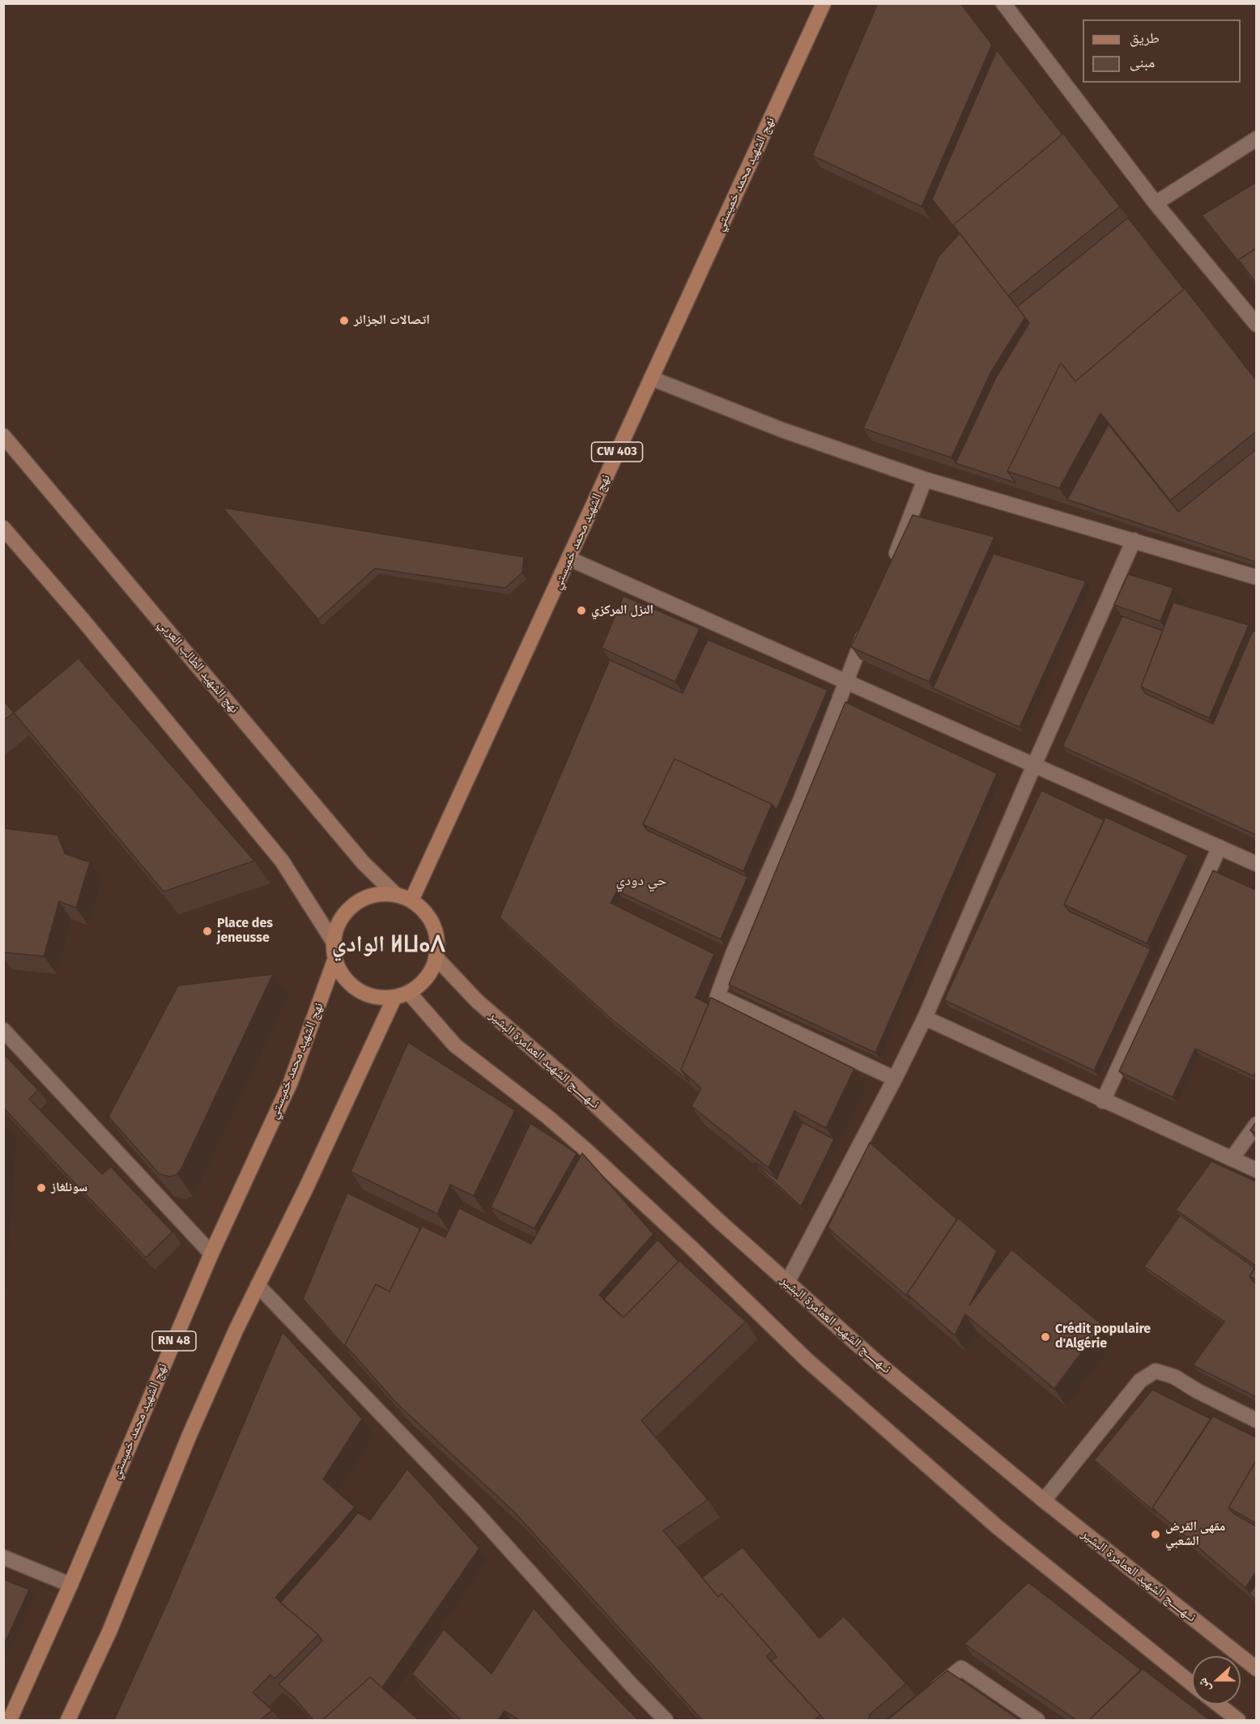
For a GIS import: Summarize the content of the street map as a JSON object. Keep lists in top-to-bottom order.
{
  "streets": {
    "main road": [
      "نهج الشهيد محمد خميستي",
      "CW 403",
      "نهج الشهيد الطالب العربي",
      "نــهـــــج الشهيد العمامرة البشير",
      "RN 48"
    ]
  },
  "crossings": [
    ["نهج الشهيد محمد خميستي", "نهج الشهيد الطالب العربي"],
    ["نهج الشهيد محمد خميستي", "نــهـــــج الشهيد العمامرة البشير"],
    ["نهج الشهيد الطالب العربي", "نــهـــــج الشهيد العمامرة البشير"]
  ],
  "districts": ["حي دودي", "الوادي ⵍⵡⴰⴷ"],
  "places": [
    "اتصالات الجزائر",
    "النزل المركزي",
    "Place des jeneusse",
    "سونلغاز",
    "Crédit populaire d'Algérie",
    "مقهى القرض الشعبي"
  ],
  "legend": ["طريق", "مبنى"],
  "north": "left"
}
